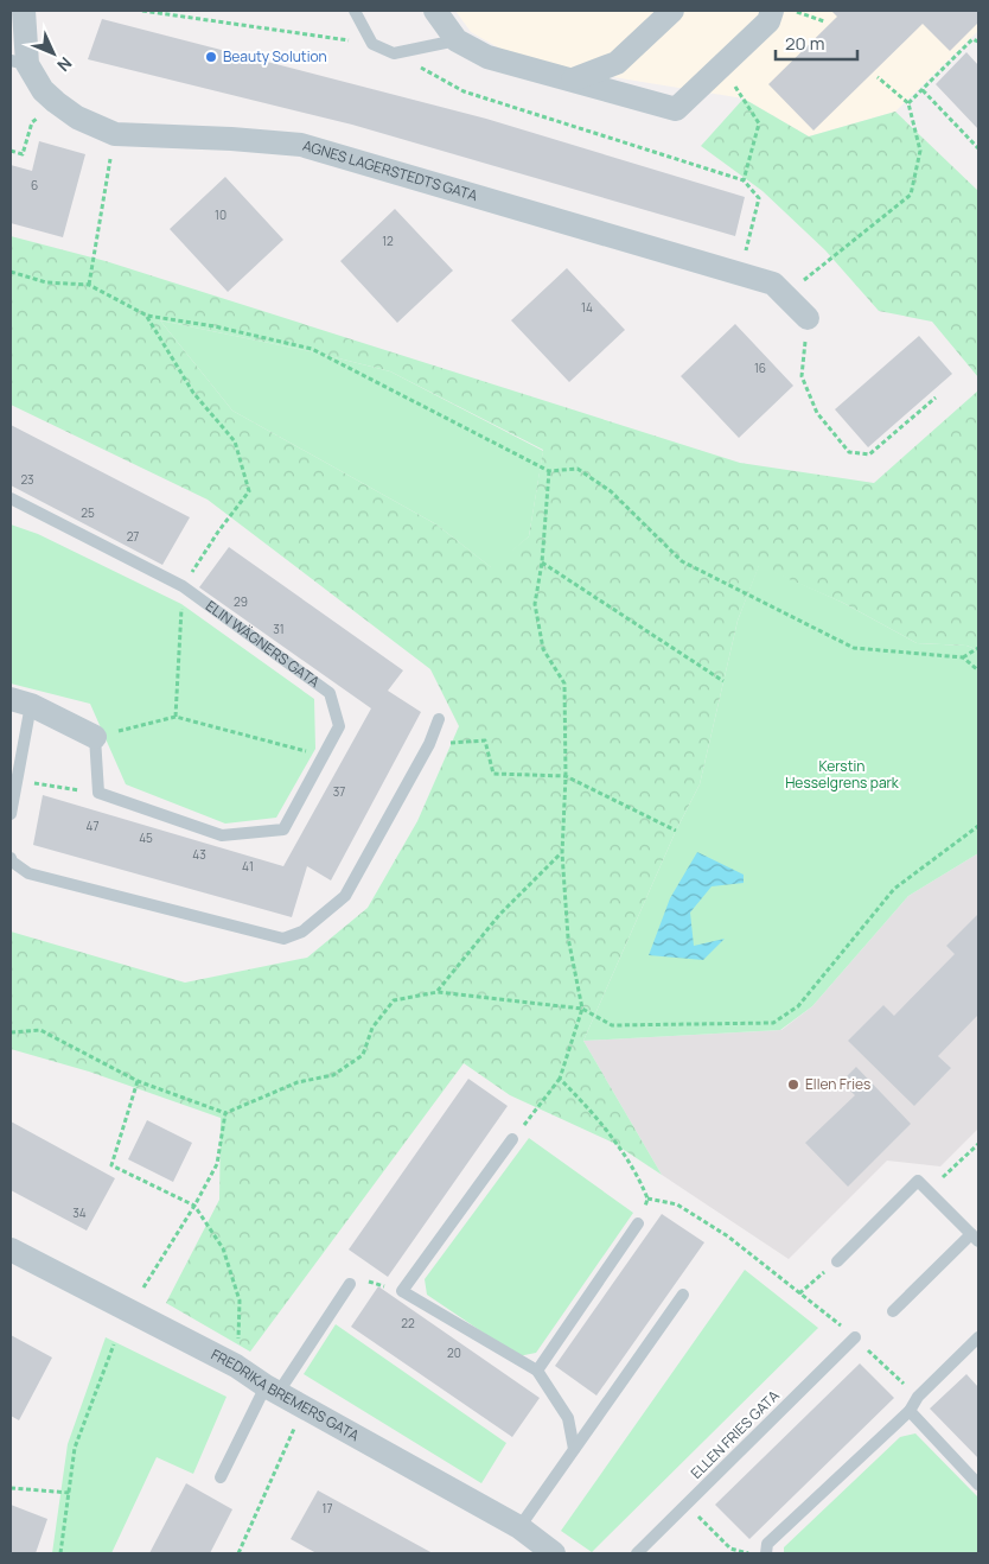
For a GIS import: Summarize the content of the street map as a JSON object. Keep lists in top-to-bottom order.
{
  "streets": {
    "street": ["AGNES LAGERSTEDTS GATA", "FREDRIKA BREMERS GATA"],
    "lane": ["ELIN WÄGNERS GATA", "ELLEN FRIES GATA"]
  },
  "parks": ["Kerstin Hesselgrens park"],
  "places": ["Beauty Solution", "Ellen Fries"],
  "house_numbers": [
    "6",
    "10",
    "12",
    "14",
    "16",
    "23",
    "25",
    "27",
    "29",
    "31",
    "37",
    "47",
    "45",
    "43",
    "41",
    "34",
    "22",
    "20",
    "17"
  ],
  "scale_bar": "20 m",
  "north": "bottom right"
}
